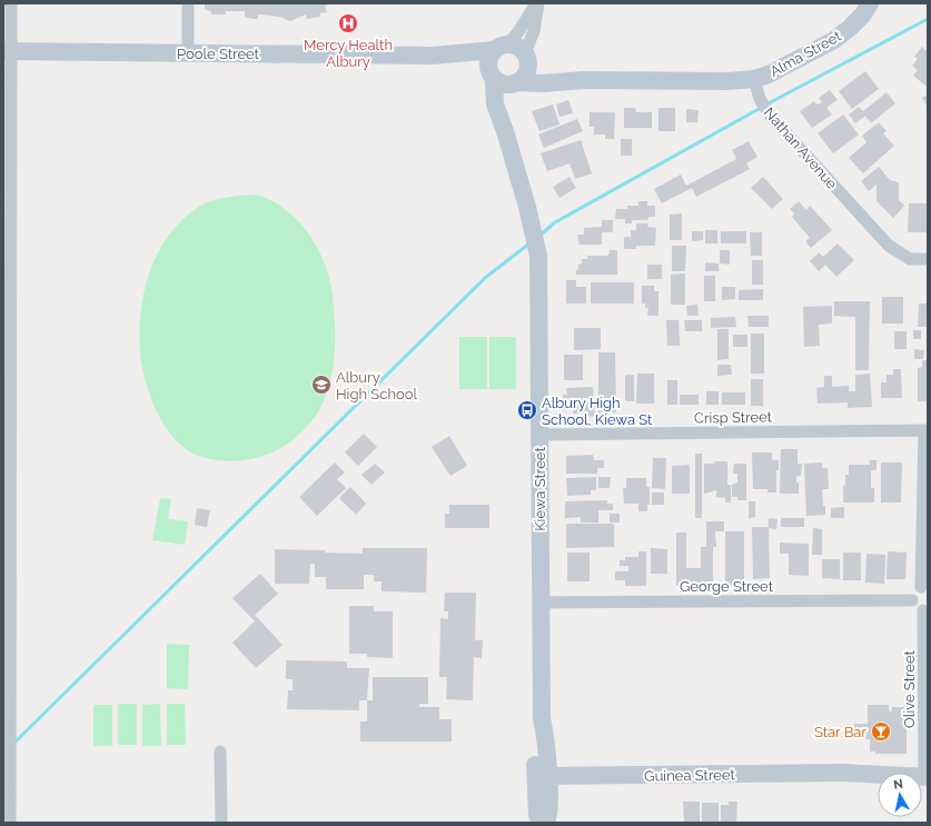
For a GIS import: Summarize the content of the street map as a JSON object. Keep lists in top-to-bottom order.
{
  "streets": {
    "street": [
      "Poole Street",
      "Alma Street",
      "Nathan Avenue",
      "Crisp Street",
      "Kiewa Street",
      "George Street",
      "Olive Street",
      "Guinea Street"
    ]
  },
  "crossings": [
    ["Poole Street", "Kiewa Street"],
    ["Alma Street", "Nathan Avenue"],
    ["Crisp Street", "Kiewa Street"],
    ["Kiewa Street", "George Street"],
    ["Kiewa Street", "Guinea Street"],
    ["Olive Street", "Guinea Street"]
  ],
  "places": {
    "hospital": ["Mercy Health Albury"],
    "school or university": ["Albury High School"],
    "bus stop": ["Albury High School, Kiewa St"],
    "bar": ["Star Bar"]
  },
  "north": "top"
}
